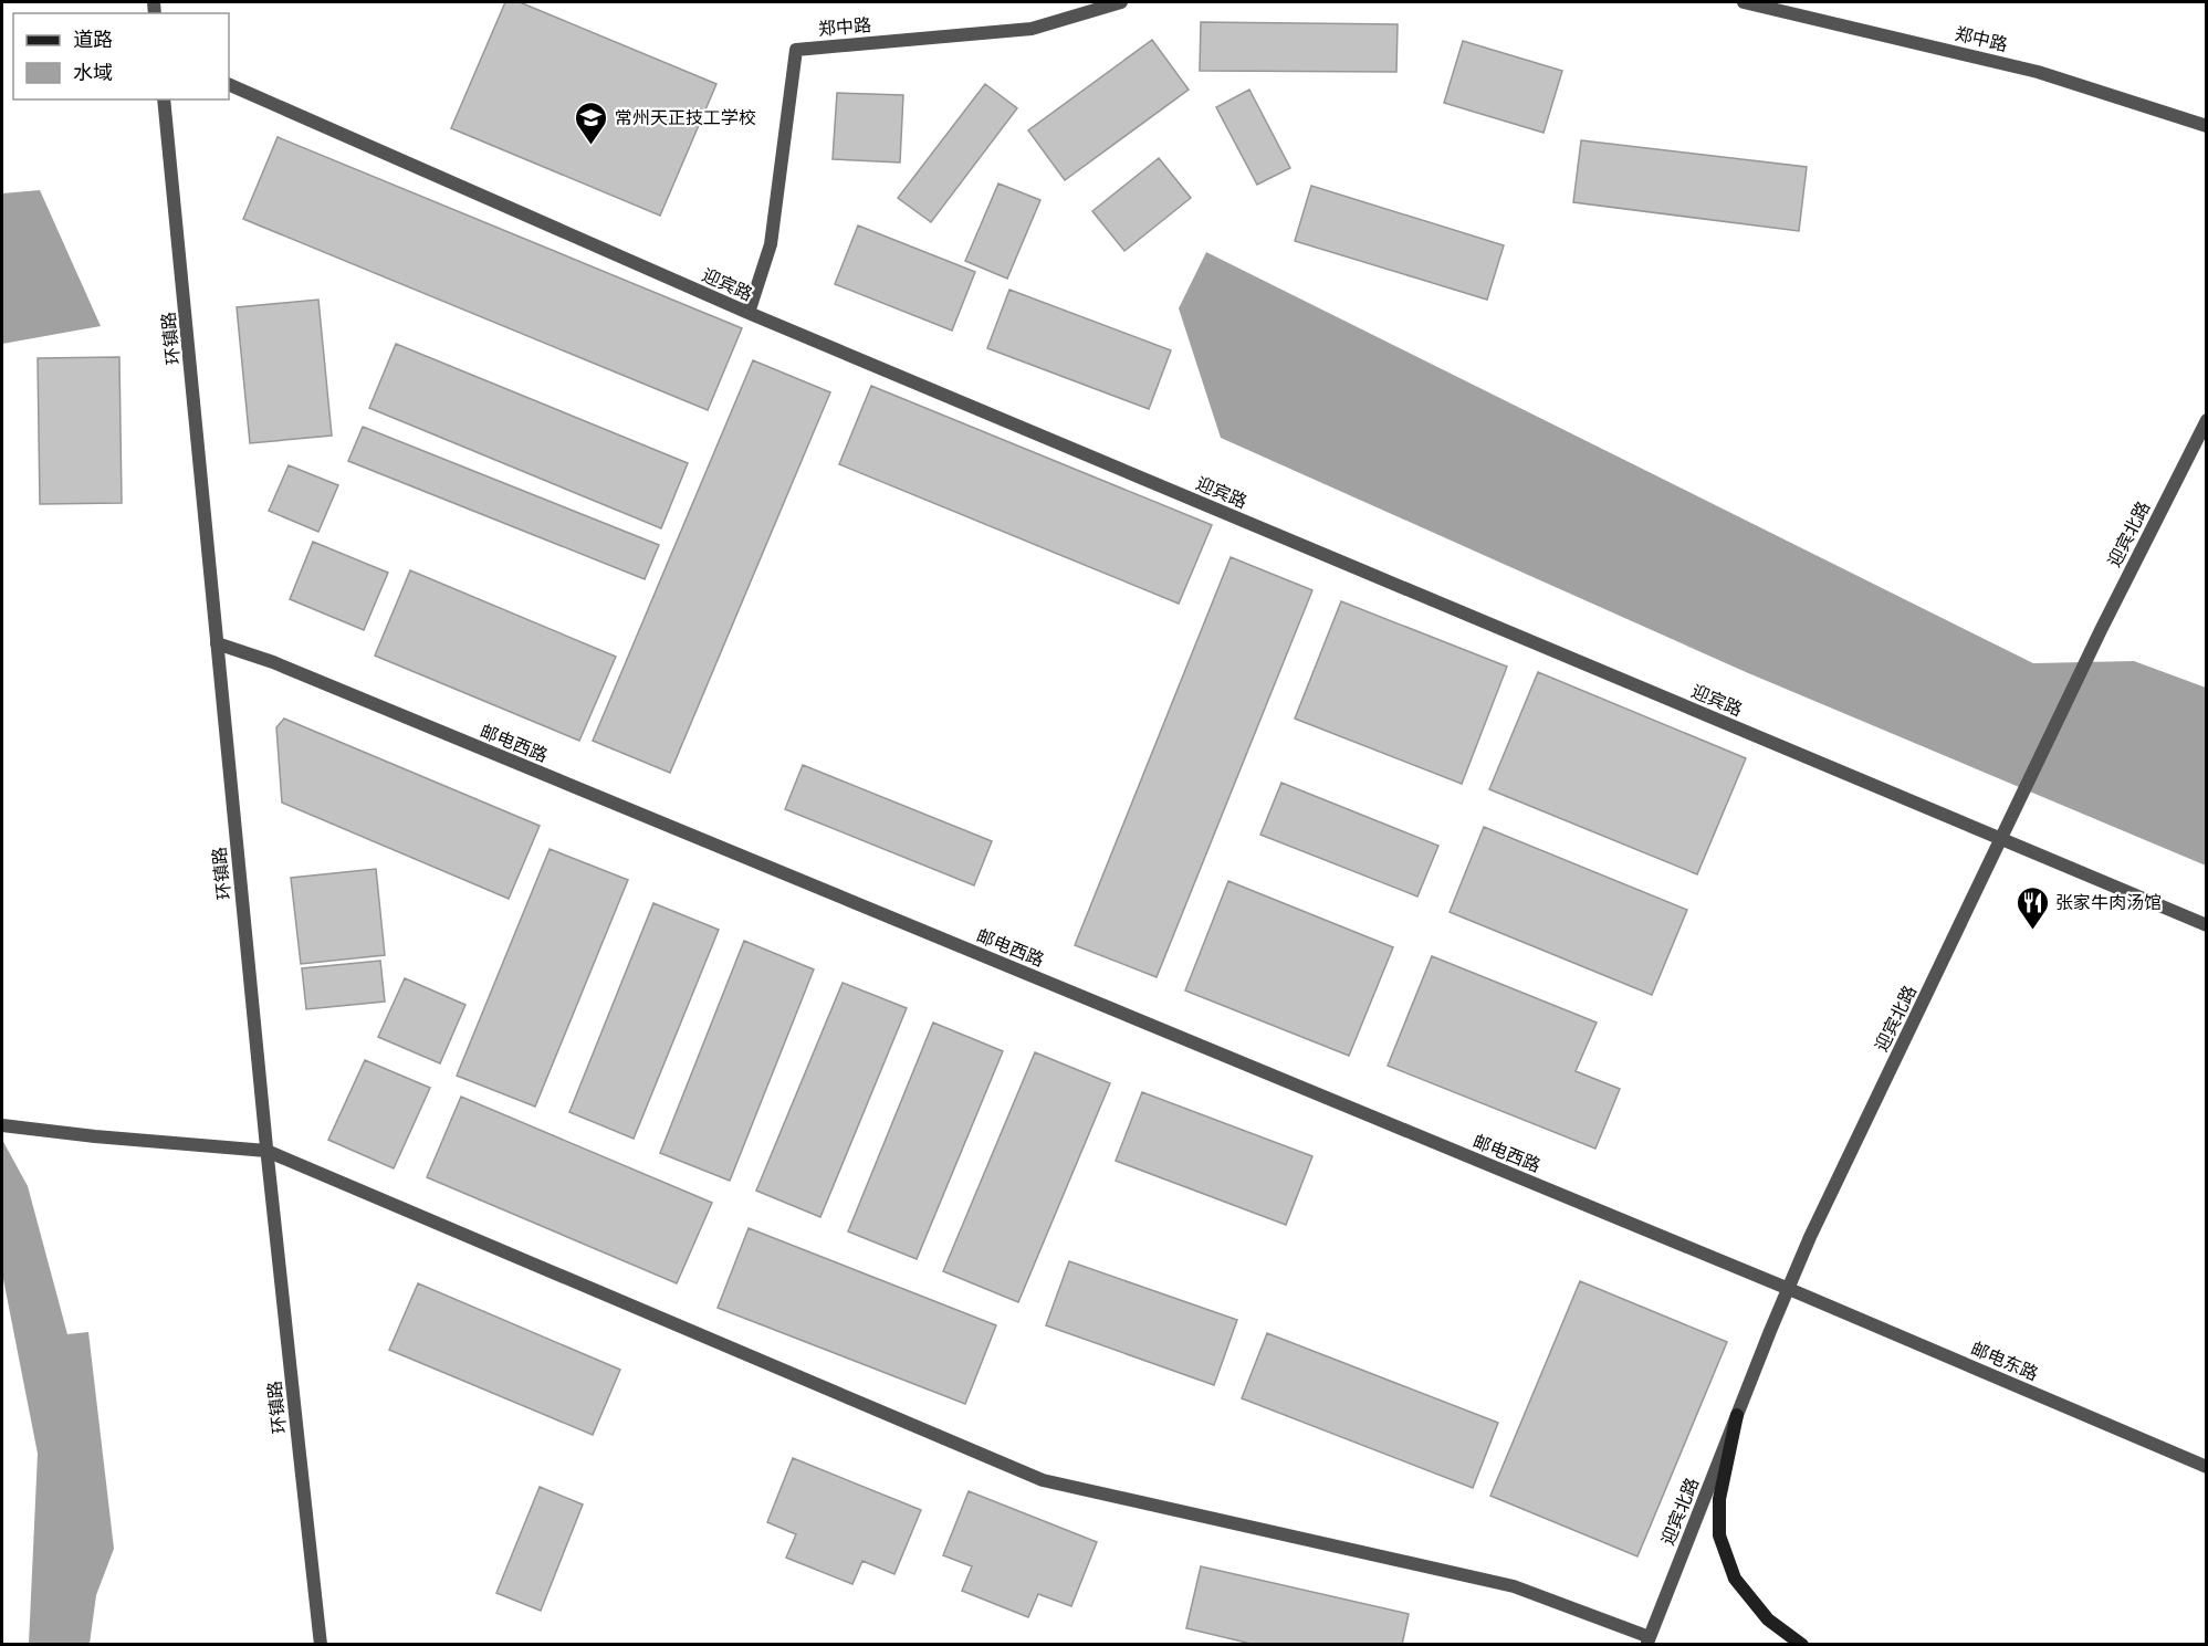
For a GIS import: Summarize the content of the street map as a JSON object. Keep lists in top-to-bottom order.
{
  "streets": {
    "street": [
      "郑中路",
      "迎宾路",
      "环镇路",
      "迎宾北路",
      "邮电西路",
      "邮电东路"
    ]
  },
  "crossings": [
    ["郑中路", "迎宾路"],
    ["迎宾路", "迎宾北路"],
    ["环镇路", "邮电西路"],
    ["迎宾北路", "邮电西路"],
    ["迎宾北路", "邮电东路"],
    ["邮电西路", "邮电东路"]
  ],
  "places": {
    "school or university": ["常州天正技工学校"],
    "restaurant": ["张家牛肉汤馆"]
  },
  "legend": ["道路", "水域"]
}
